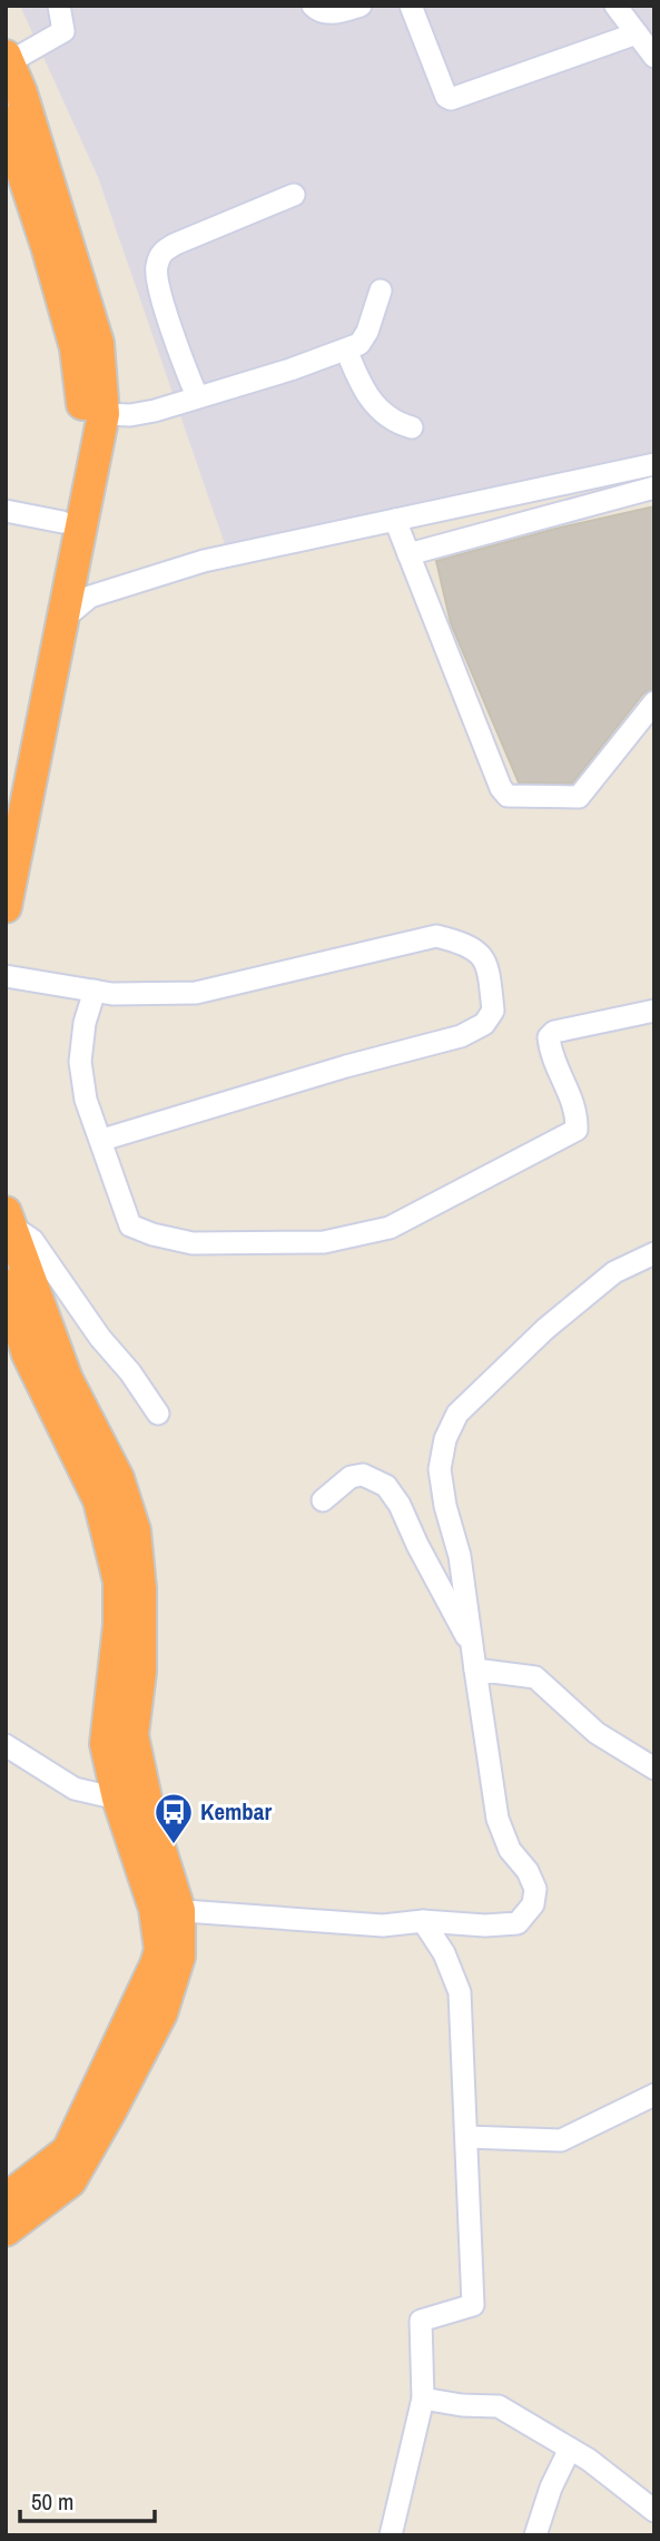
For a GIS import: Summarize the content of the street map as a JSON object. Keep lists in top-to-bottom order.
{
  "places": {
    "bus stop": ["Kembar"]
  },
  "scale_bar": "50 m"
}
